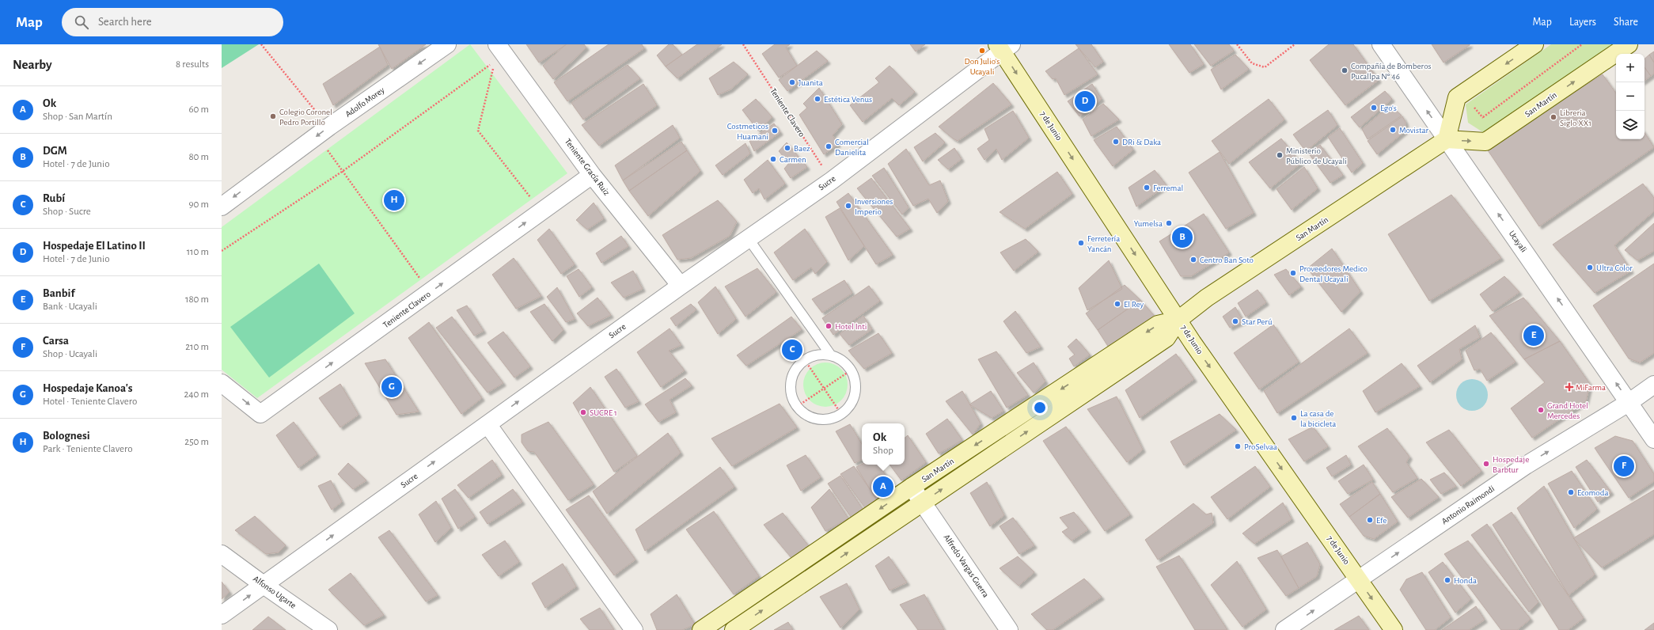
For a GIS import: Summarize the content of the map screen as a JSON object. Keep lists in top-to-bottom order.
{
  "streets": {
    "main road": ["San Martín", "7 de Junio"],
    "street": [
      "Adolfo Morey",
      "Teniente Clavero",
      "Teniente Gracía Ruiz",
      "Sucre",
      "Ucayali",
      "Antonio Raimondi",
      "Alfredo Vargas Guerra",
      "Alfonso Ugarte"
    ]
  },
  "crossings": [
    ["San Martín", "7 de Junio"],
    ["San Martín", "Ucayali"],
    ["San Martín", "Alfredo Vargas Guerra"],
    ["Teniente Clavero", "Teniente Gracía Ruiz"],
    ["Teniente Clavero", "Sucre"],
    ["7 de Junio", "Sucre"],
    ["7 de Junio", "Antonio Raimondi"],
    ["Teniente Gracía Ruiz", "Sucre"],
    ["Sucre", "Alfonso Ugarte"],
    ["Ucayali", "Antonio Raimondi"]
  ],
  "one_way": [
    "Adolfo Morey",
    "7 de Junio",
    "Sucre",
    "Ucayali",
    "Antonio Raimondi"
  ],
  "places": {
    "other": [
      "Don Julio's Ucayali",
      "Compañía de Bomberos Pucallpa Nº 46",
      "Juanita",
      "Estética Venus",
      "Ego's",
      "Colegio Coronel Pedro Portillo",
      "Libreria Siglo XX1",
      "Movistar",
      "Costmeticos Huamani",
      "DRi & Daka",
      "Comercial Danielita",
      "Baez",
      "Ministerio Público de Ucayali",
      "Carmen",
      "Ferremal",
      "Inversiones Imperio",
      "Yumelsa",
      "Ferretería Yancán",
      "Centro Ban Soto",
      "Ultra Color",
      "Proveedores Medico Dental Ucayali",
      "El Rey",
      "Star Perú",
      "Hotel Inti",
      "Grand Hotel Mercedes",
      "SUCRE 1",
      "La casa de la bicicleta",
      "ProSelvaa",
      "Hospedaje Barbtur",
      "Ecomoda",
      "Efe",
      "Honda"
    ],
    "health": ["MiFarma"]
  },
  "page": {
    "header": "Map",
    "search": "Search here",
    "nav": ["Map", "Layers", "Share"],
    "heading": ["Nearby", "8 results"],
    "map_buttons": ["+", "−"],
    "list": [
      {
        "mark": "A",
        "name": "Ok",
        "note": "Shop · San Martín",
        "value": "60 m"
      },
      {
        "mark": "B",
        "name": "DGM",
        "note": "Hotel · 7 de Junio",
        "value": "80 m"
      },
      {
        "mark": "C",
        "name": "Rubí",
        "note": "Shop · Sucre",
        "value": "90 m"
      },
      {
        "mark": "D",
        "name": "Hospedaje El Latino II",
        "note": "Hotel · 7 de Junio",
        "value": "110 m"
      },
      {
        "mark": "E",
        "name": "Banbif",
        "note": "Bank · Ucayali",
        "value": "180 m"
      },
      {
        "mark": "F",
        "name": "Carsa",
        "note": "Shop · Ucayali",
        "value": "210 m"
      },
      {
        "mark": "G",
        "name": "Hospedaje Kanoa's",
        "note": "Hotel · Teniente Clavero",
        "value": "240 m"
      },
      {
        "mark": "H",
        "name": "Bolognesi",
        "note": "Park · Teniente Clavero",
        "value": "250 m"
      }
    ],
    "pins": [
      "D",
      "H",
      "B",
      "E",
      "C",
      "G",
      "F",
      "A"
    ],
    "popup": ["Ok", "Shop"]
  }
}
